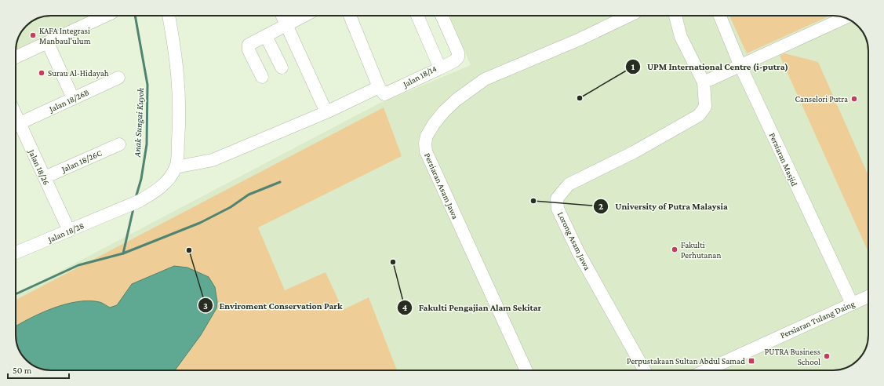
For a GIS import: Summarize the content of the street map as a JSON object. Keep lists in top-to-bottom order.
{
  "streets": {
    "street": [
      "Jalan 18/14",
      "Jalan 18/26B",
      "Persiaran Masjid",
      "Jalan 18/26C",
      "Jalan 18/26",
      "Persiaran Asam Jawa",
      "Jalan 18/28",
      "Lorong Asam Jawa",
      "Persiaran Tulang Daing"
    ]
  },
  "crossings": [
    ["Jalan 18/26B", "Jalan 18/26"],
    ["Persiaran Masjid", "Persiaran Tulang Daing"],
    ["Jalan 18/26C", "Jalan 18/26"],
    ["Jalan 18/26", "Jalan 18/28"]
  ],
  "water": ["Anak Sungai Kuyoh"],
  "places": {
    "other": [
      "KAFA Integrasi Manbaul'ulum",
      "Surau Al-Hidayah",
      "UPM International Centre (i-putra)",
      "Canselori Putra",
      "University of Putra Malaysia",
      "Fakulti Perhutanan",
      "Enviroment Conservation Park",
      "Fakulti Pengajian Alam Sekitar",
      "PUTRA Business School"
    ],
    "transit": ["Perpustakaan Sultan Abdul Samad"]
  },
  "scale_bar": "50 m"
}
